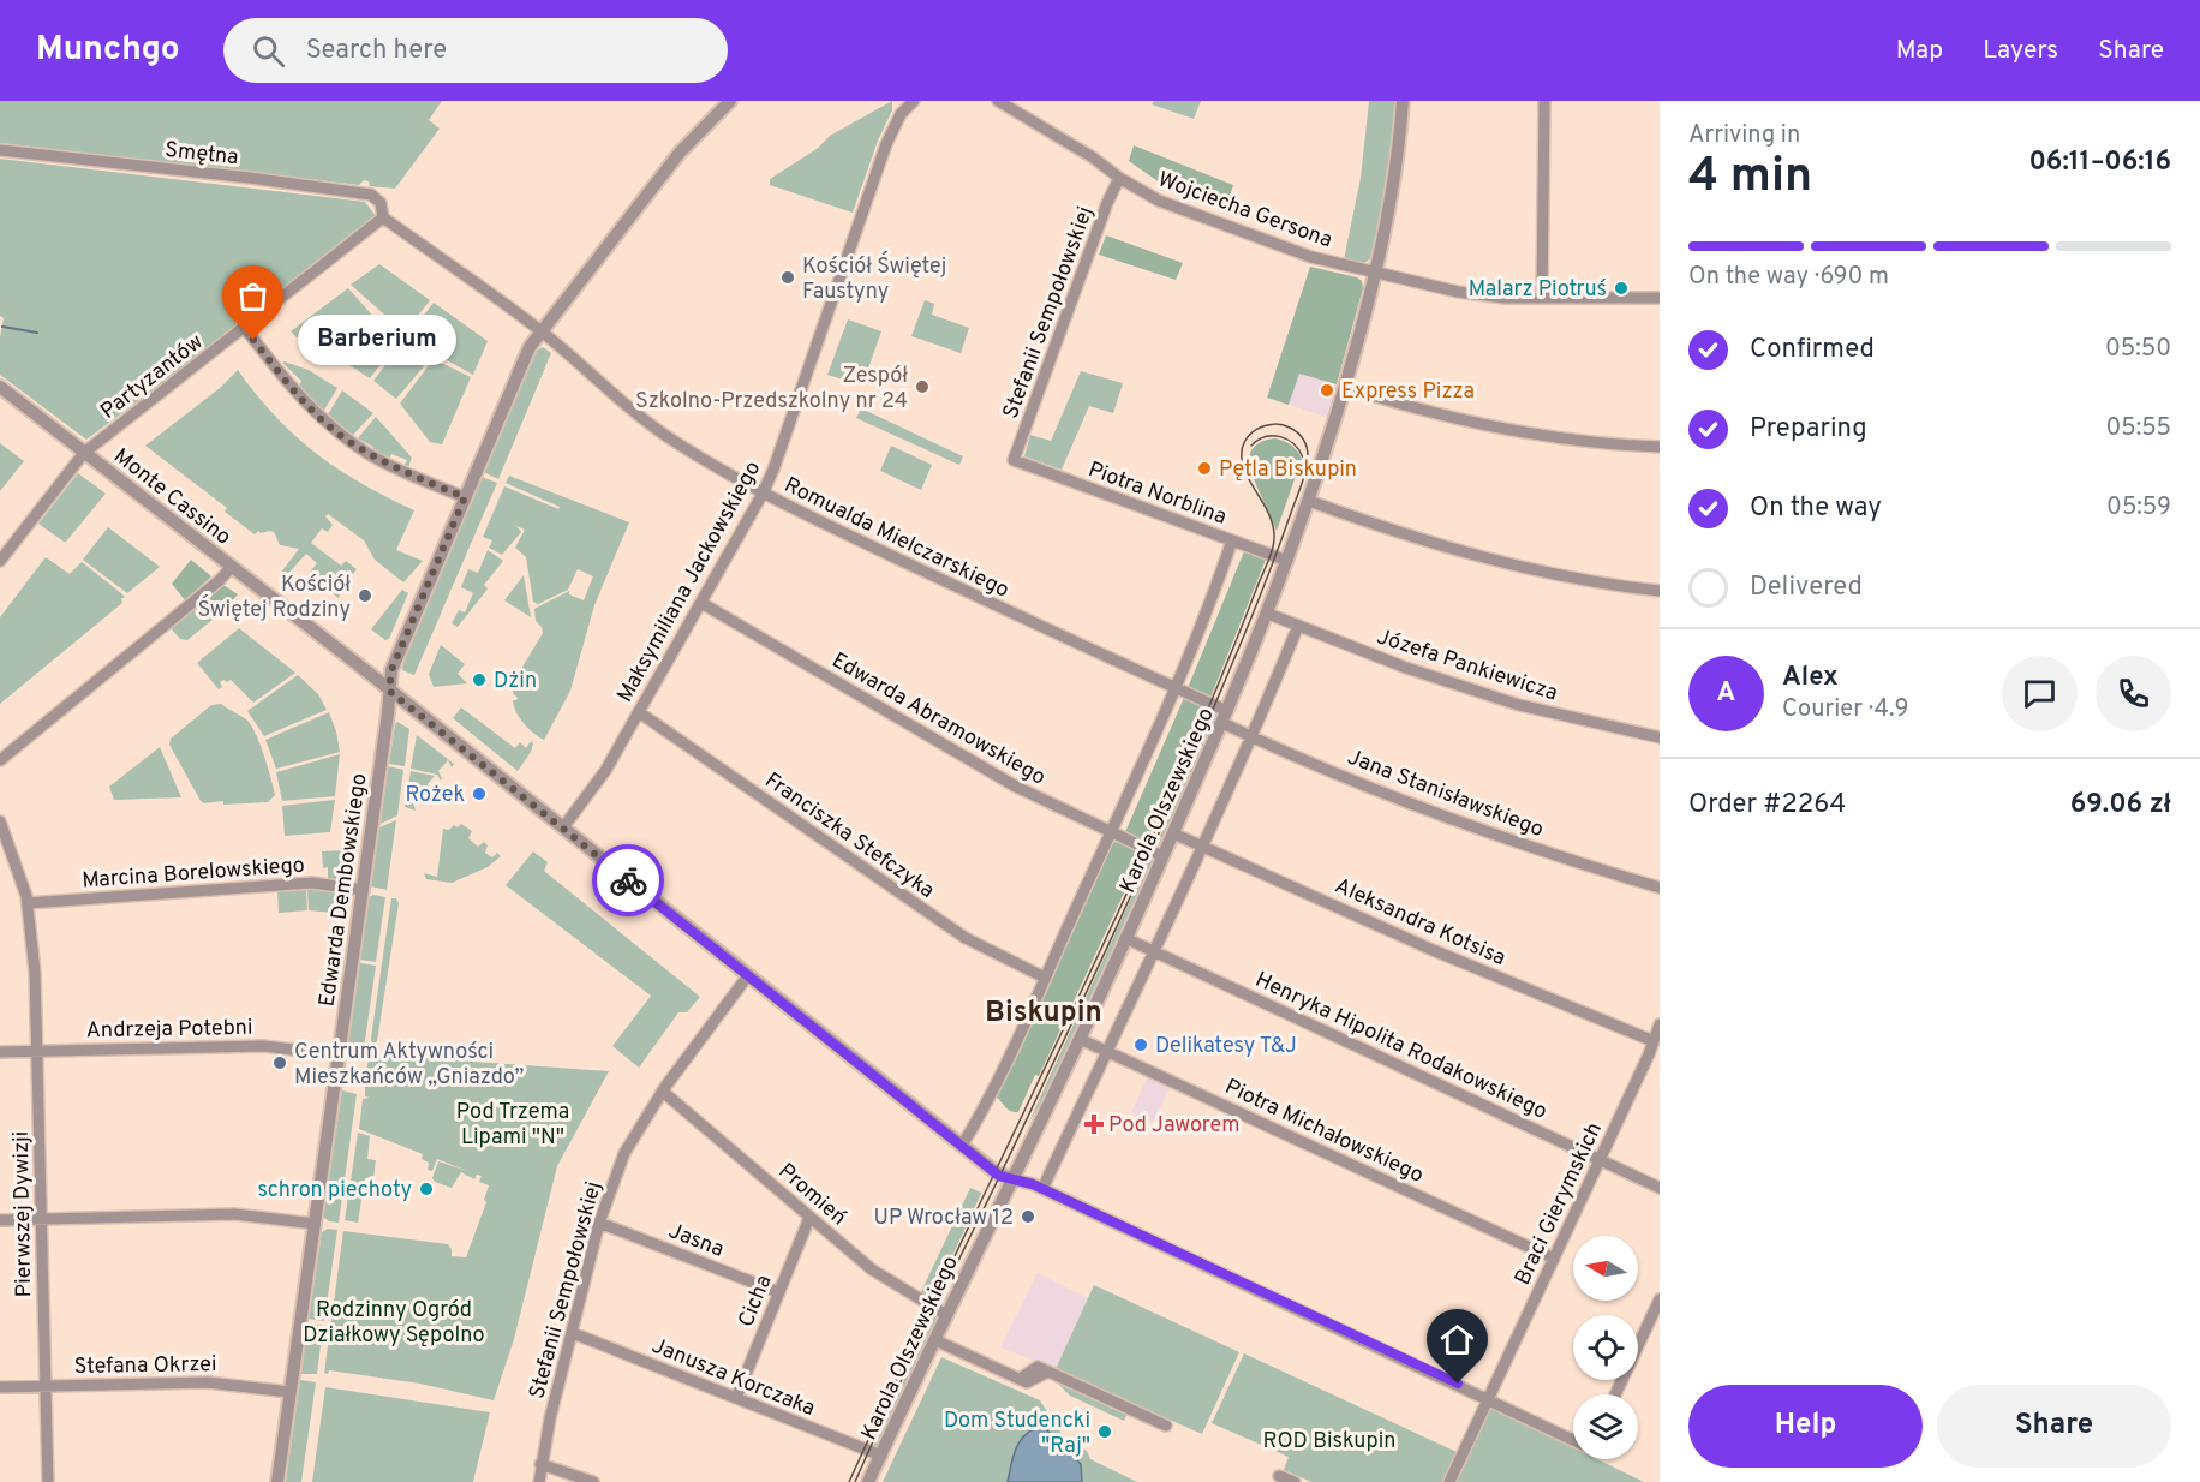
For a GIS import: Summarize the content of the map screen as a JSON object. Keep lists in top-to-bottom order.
{
  "streets": {
    "street": [
      "Smętna",
      "Wojciecha Gersona",
      "Stefanii Sempołowskiej",
      "Partyzantów",
      "Piotra Norblina",
      "Monte Cassino",
      "Romualda Mielczarskiego",
      "Maksymiliana Jackowskiego",
      "Józefa Pankiewicza",
      "Edwarda Abramowskiego",
      "Jana Stanisławskiego",
      "Karola Olszewskiego",
      "Franciszka Stefczyka",
      "Marcina Borelowskiego",
      "Edwarda Dembowskiego",
      "Aleksandra Kotsisa",
      "Andrzeja Potebni",
      "Henryka Hipolita Rodakowskiego",
      "Piotra Michałowskiego",
      "Promień",
      "Braci Gierymskich",
      "Pierwszej Dywizji",
      "Jasna",
      "Cicha",
      "Stefana Okrzei",
      "Janusza Korczaka"
    ]
  },
  "crossings": [
    ["Smętna", "Partyzantów"],
    ["Smętna", "Romualda Mielczarskiego"],
    ["Wojciecha Gersona", "Stefanii Sempołowskiej"],
    ["Wojciecha Gersona", "Karola Olszewskiego"],
    ["Stefanii Sempołowskiej", "Piotra Norblina"],
    ["Stefanii Sempołowskiej", "Monte Cassino"],
    ["Stefanii Sempołowskiej", "Promień"],
    ["Stefanii Sempołowskiej", "Jasna"],
    ["Stefanii Sempołowskiej", "Janusza Korczaka"],
    ["Partyzantów", "Monte Cassino"],
    ["Partyzantów", "Romualda Mielczarskiego"],
    ["Piotra Norblina", "Karola Olszewskiego"],
    ["Monte Cassino", "Maksymiliana Jackowskiego"],
    ["Monte Cassino", "Karola Olszewskiego"],
    ["Monte Cassino", "Edwarda Dembowskiego"],
    ["Romualda Mielczarskiego", "Maksymiliana Jackowskiego"],
    ["Romualda Mielczarskiego", "Jana Stanisławskiego"],
    ["Romualda Mielczarskiego", "Karola Olszewskiego"],
    ["Romualda Mielczarskiego", "Edwarda Dembowskiego"],
    ["Maksymiliana Jackowskiego", "Edwarda Abramowskiego"],
    ["Maksymiliana Jackowskiego", "Franciszka Stefczyka"],
    ["Józefa Pankiewicza", "Karola Olszewskiego"],
    ["Edwarda Abramowskiego", "Karola Olszewskiego"],
    ["Jana Stanisławskiego", "Karola Olszewskiego"],
    ["Karola Olszewskiego", "Franciszka Stefczyka"],
    ["Karola Olszewskiego", "Aleksandra Kotsisa"],
    ["Karola Olszewskiego", "Henryka Hipolita Rodakowskiego"],
    ["Karola Olszewskiego", "Piotra Michałowskiego"],
    ["Karola Olszewskiego", "Promień"],
    ["Karola Olszewskiego", "Janusza Korczaka"],
    ["Marcina Borelowskiego", "Edwarda Dembowskiego"],
    ["Marcina Borelowskiego", "Pierwszej Dywizji"],
    ["Edwarda Dembowskiego", "Andrzeja Potebni"],
    ["Edwarda Dembowskiego", "Stefana Okrzei"],
    ["Aleksandra Kotsisa", "Braci Gierymskich"],
    ["Andrzeja Potebni", "Pierwszej Dywizji"],
    ["Henryka Hipolita Rodakowskiego", "Braci Gierymskich"],
    ["Piotra Michałowskiego", "Braci Gierymskich"],
    ["Promień", "Cicha"],
    ["Pierwszej Dywizji", "Stefana Okrzei"],
    ["Jasna", "Cicha"],
    ["Cicha", "Janusza Korczaka"]
  ],
  "districts": ["Biskupin"],
  "parks": ["Pod Trzema Lipami \"N\"", "Rodzinny Ogród Działkowy Sępolno", "ROD Biskupin"],
  "places": {
    "other": [
      "Kościół Świętej Faustyny",
      "Malarz Piotruś",
      "Barberium",
      "Zespół Szkolno-Przedszkolny nr 24",
      "Express Pizza",
      "Pętla Biskupin",
      "Kościół Świętej Rodziny",
      "Dżin",
      "Rożek",
      "Delikatesy T&J",
      "Centrum Aktywności Mieszkańców „Gniazdo”",
      "schron piechoty",
      "UP Wrocław 12",
      "Dom Studencki \"Raj\""
    ],
    "health": ["Pod Jaworem"]
  },
  "north": "left",
  "page": {
    "header": "Munchgo",
    "search": "Search here",
    "nav": ["Map", "Layers", "Share"],
    "heading": ["4 min", "Arriving in", "06:11–06:16"],
    "panel": [
      "Alex",
      "Courier · 4.9",
      "Order #2264",
      "69.06 zł"
    ],
    "bar": "On the way · 690 m",
    "list": [
      ["Confirmed", "05:50"],
      ["Preparing", "05:55"],
      ["On the way", "05:59"],
      "Delivered"
    ],
    "bubble": "Barberium",
    "round": "A",
    "buttons": ["Help", "Share"]
  }
}
